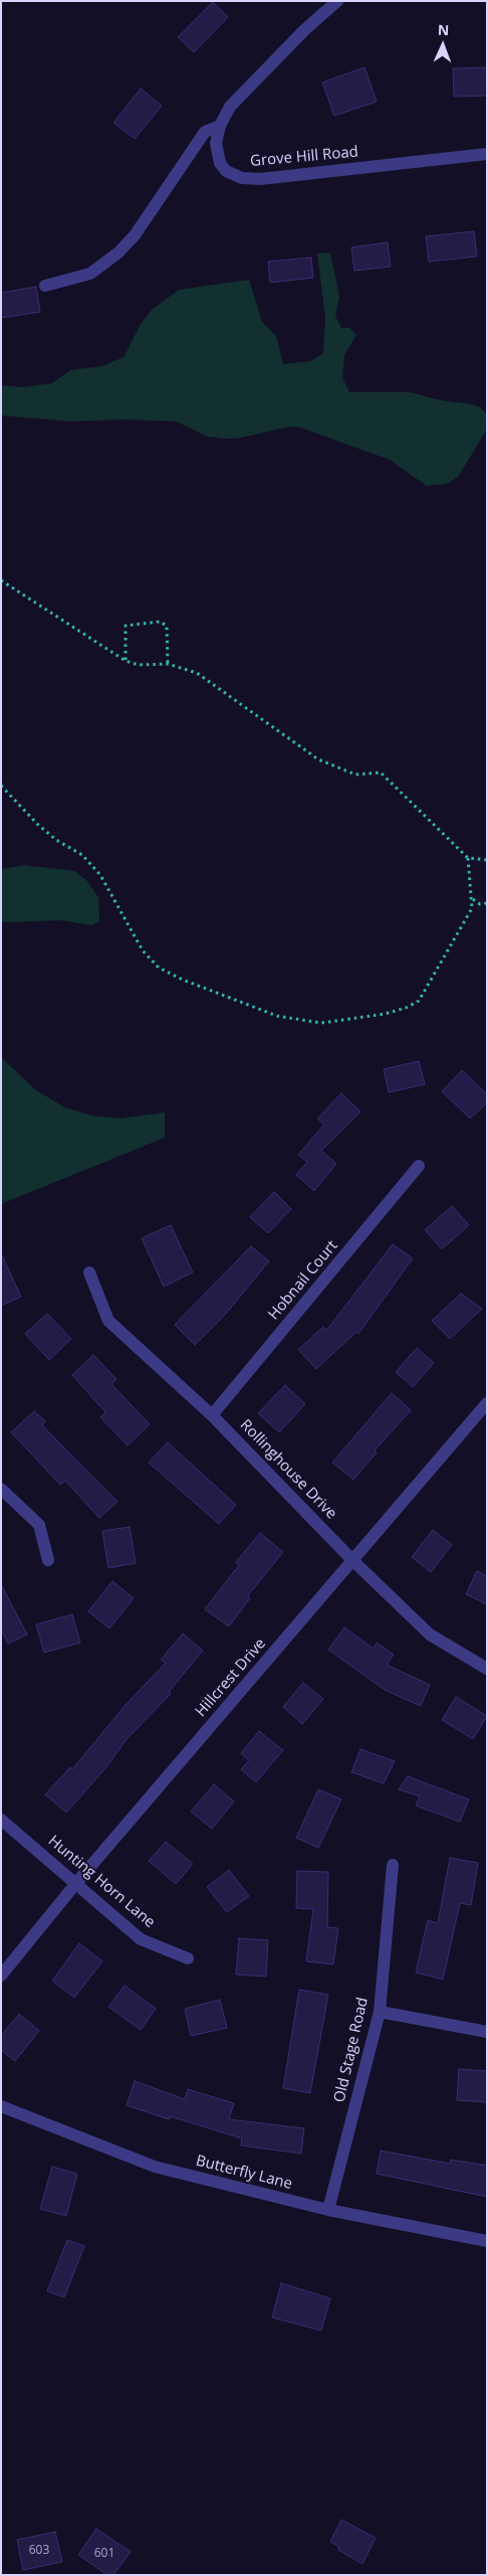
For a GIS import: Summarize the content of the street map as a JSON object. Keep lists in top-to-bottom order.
{
  "streets": {
    "street": [
      "Grove Hill Road",
      "Hobnail Court",
      "Rollinghouse Drive",
      "Hillcrest Drive",
      "Hunting Horn Lane",
      "Old Stage Road",
      "Butterfly Lane"
    ]
  },
  "crossings": [
    ["Hobnail Court", "Rollinghouse Drive"],
    ["Rollinghouse Drive", "Hillcrest Drive"],
    ["Hillcrest Drive", "Hunting Horn Lane"],
    ["Old Stage Road", "Butterfly Lane"]
  ],
  "house_numbers": ["603", "601"],
  "north": "top"
}
